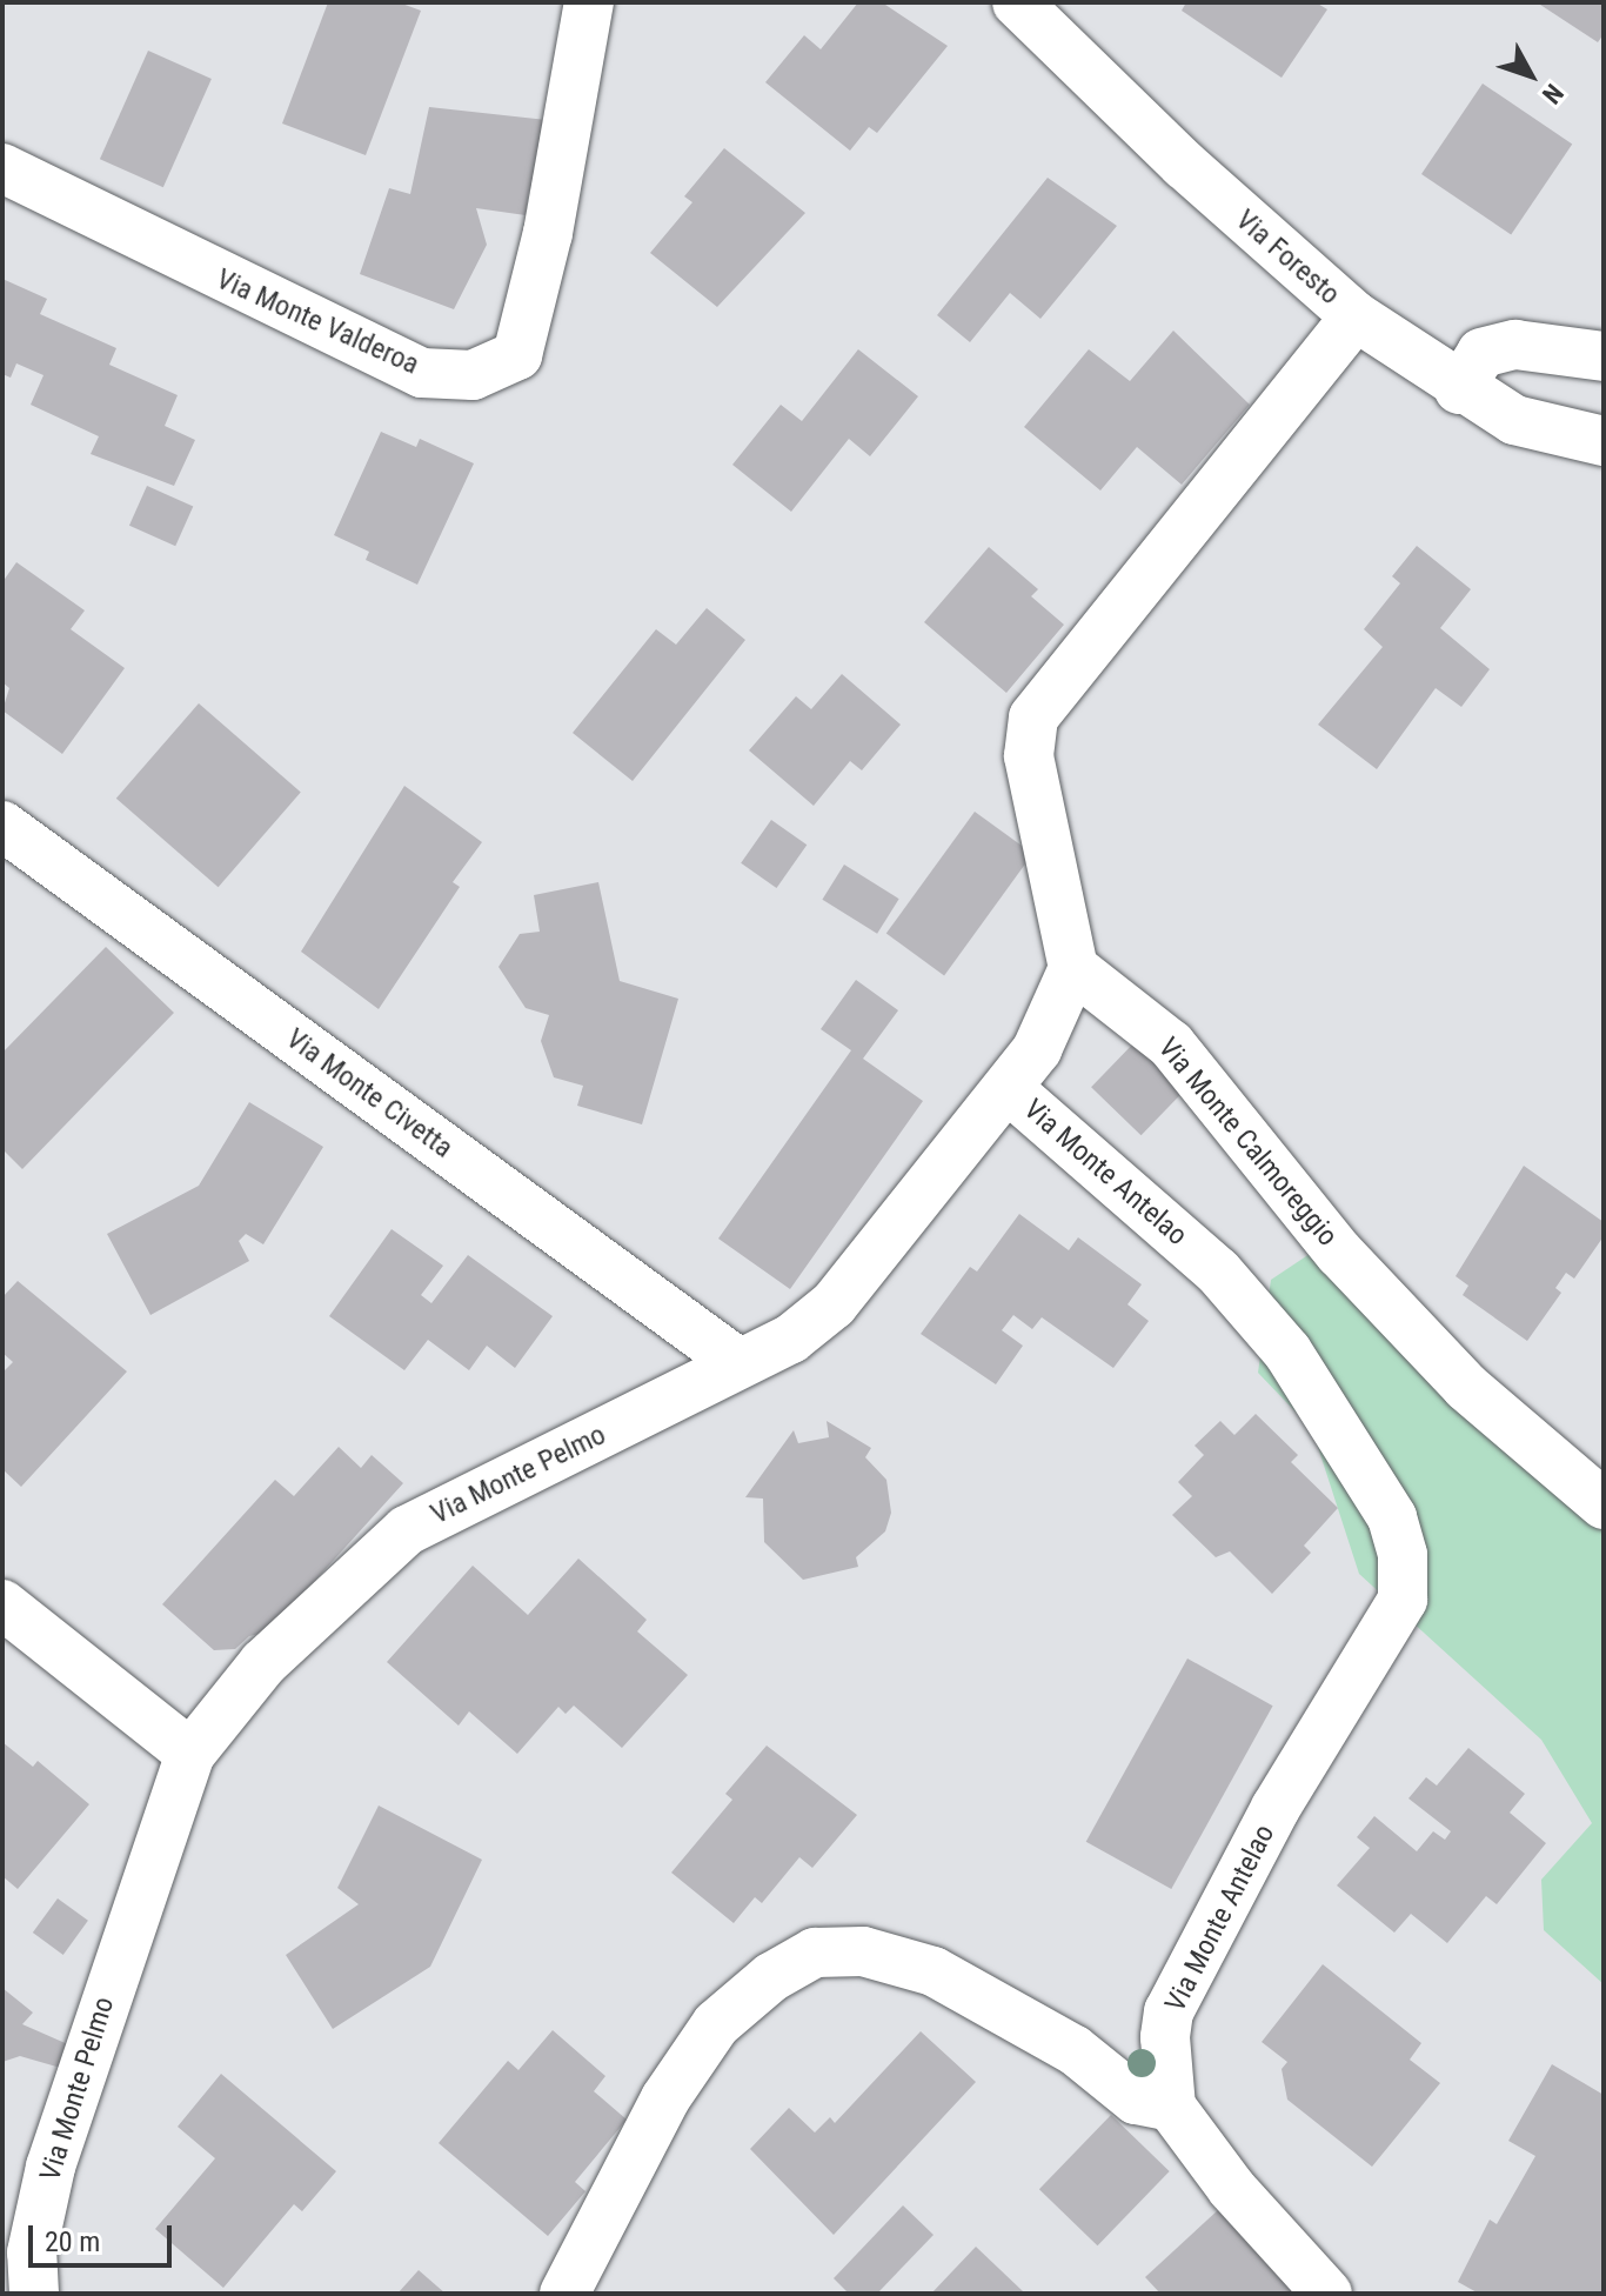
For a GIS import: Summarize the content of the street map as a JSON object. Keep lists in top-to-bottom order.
{
  "streets": {
    "street": [
      "Via Foresto",
      "Via Monte Valderoa",
      "Via Monte Civetta",
      "Via Monte Calmoreggio",
      "Via Monte Antelao",
      "Via Monte Pelmo"
    ]
  },
  "crossings": [
    ["Via Monte Civetta", "Via Monte Pelmo"],
    ["Via Monte Calmoreggio", "Via Monte Pelmo"],
    ["Via Monte Antelao", "Via Monte Pelmo"]
  ],
  "scale_bar": "20 m",
  "north": "bottom right"
}
